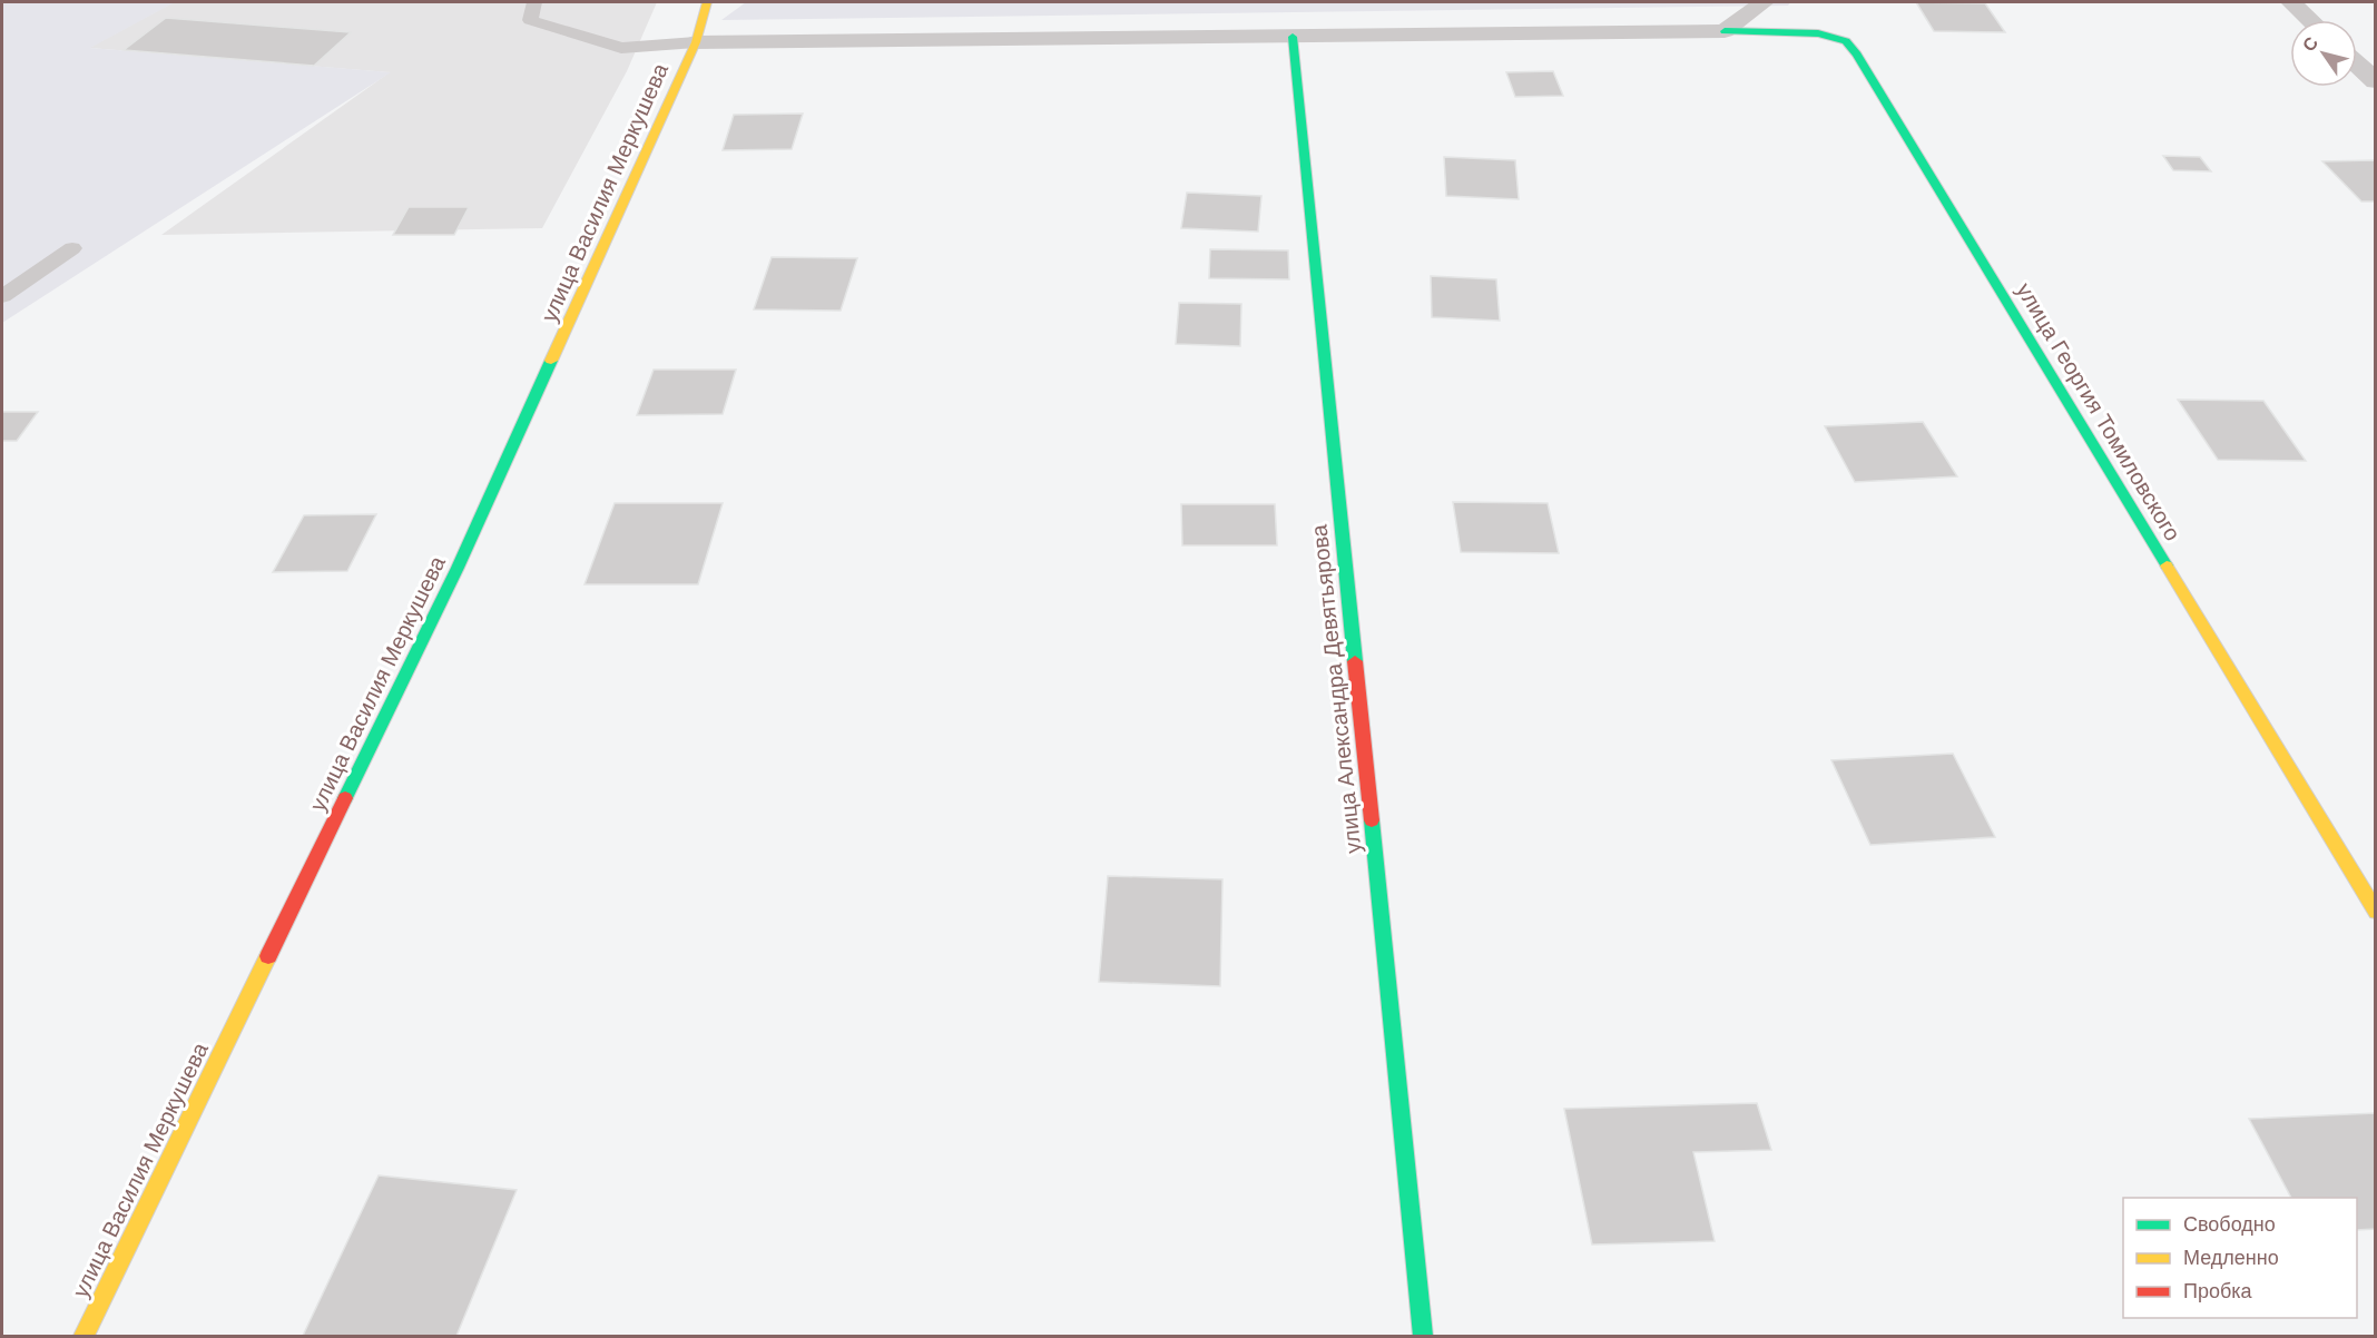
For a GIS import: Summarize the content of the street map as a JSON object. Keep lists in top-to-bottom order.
{
  "streets": {
    "street": ["улица Василия Меркушева", "улица Георгия Томиловского", "улица Александра Девятьярова"]
  },
  "legend": ["Свободно", "Медленно", "Пробка"],
  "north": "top left"
}
